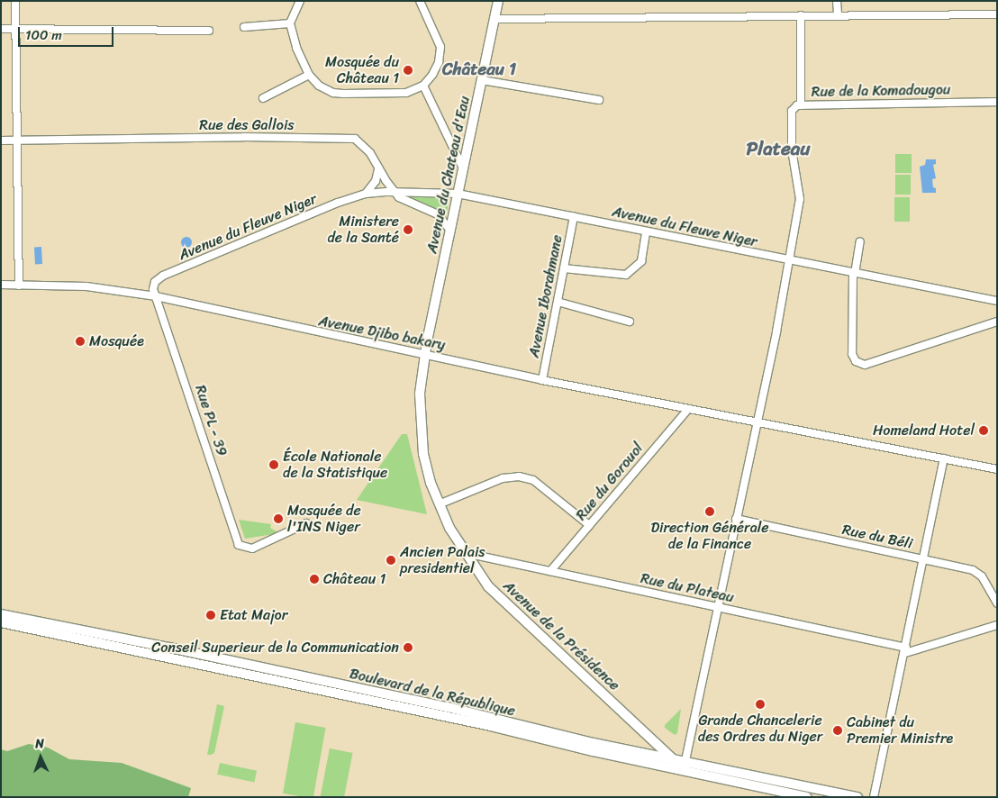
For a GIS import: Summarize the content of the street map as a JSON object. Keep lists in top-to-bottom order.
{
  "streets": {
    "main road": ["Avenue du Chateau d'Eau", "Avenue de la Présidence", "Boulevard de la République"],
    "street": [
      "Rue de la Komadougou",
      "Rue des Gallois",
      "Avenue du Fleuve Niger",
      "Avenue Iborahmane",
      "Avenue Djibo bakary",
      "Rue PL - 39",
      "Rue du Gorouol",
      "Rue du Béli",
      "Rue du Plateau"
    ]
  },
  "crossings": [
    ["Rue des Gallois", "Avenue du Chateau d'Eau"],
    ["Rue des Gallois", "Avenue du Fleuve Niger"],
    ["Avenue du Chateau d'Eau", "Avenue du Fleuve Niger"],
    ["Avenue du Chateau d'Eau", "Avenue Djibo bakary"],
    ["Avenue du Chateau d'Eau", "Avenue de la Présidence"],
    ["Avenue du Fleuve Niger", "Avenue Iborahmane"],
    ["Avenue du Fleuve Niger", "Avenue Djibo bakary"],
    ["Avenue du Fleuve Niger", "Rue PL - 39"],
    ["Avenue Iborahmane", "Avenue Djibo bakary"],
    ["Avenue Djibo bakary", "Rue PL - 39"],
    ["Avenue Djibo bakary", "Rue du Gorouol"],
    ["Avenue Djibo bakary", "Avenue de la Présidence"],
    ["Rue du Gorouol", "Rue du Plateau"],
    ["Rue du Plateau", "Avenue de la Présidence"],
    ["Avenue de la Présidence", "Boulevard de la République"]
  ],
  "districts": ["Château 1", "Plateau"],
  "places": [
    "Mosquée du Château 1",
    "Ministere de la Santé",
    "Mosquée",
    "Homeland Hotel",
    "École Nationale de la Statistique",
    "Direction Générale de la Finance",
    "Mosquée de l'INS Niger",
    "Ancien Palais presidentiel",
    "Château 1",
    "Etat Major",
    "Conseil Superieur de la Communication",
    "Grande Chancelerie des Ordres du Niger",
    "Cabinet du Premier Ministre"
  ],
  "scale_bar": "100 m",
  "north": "top"
}
